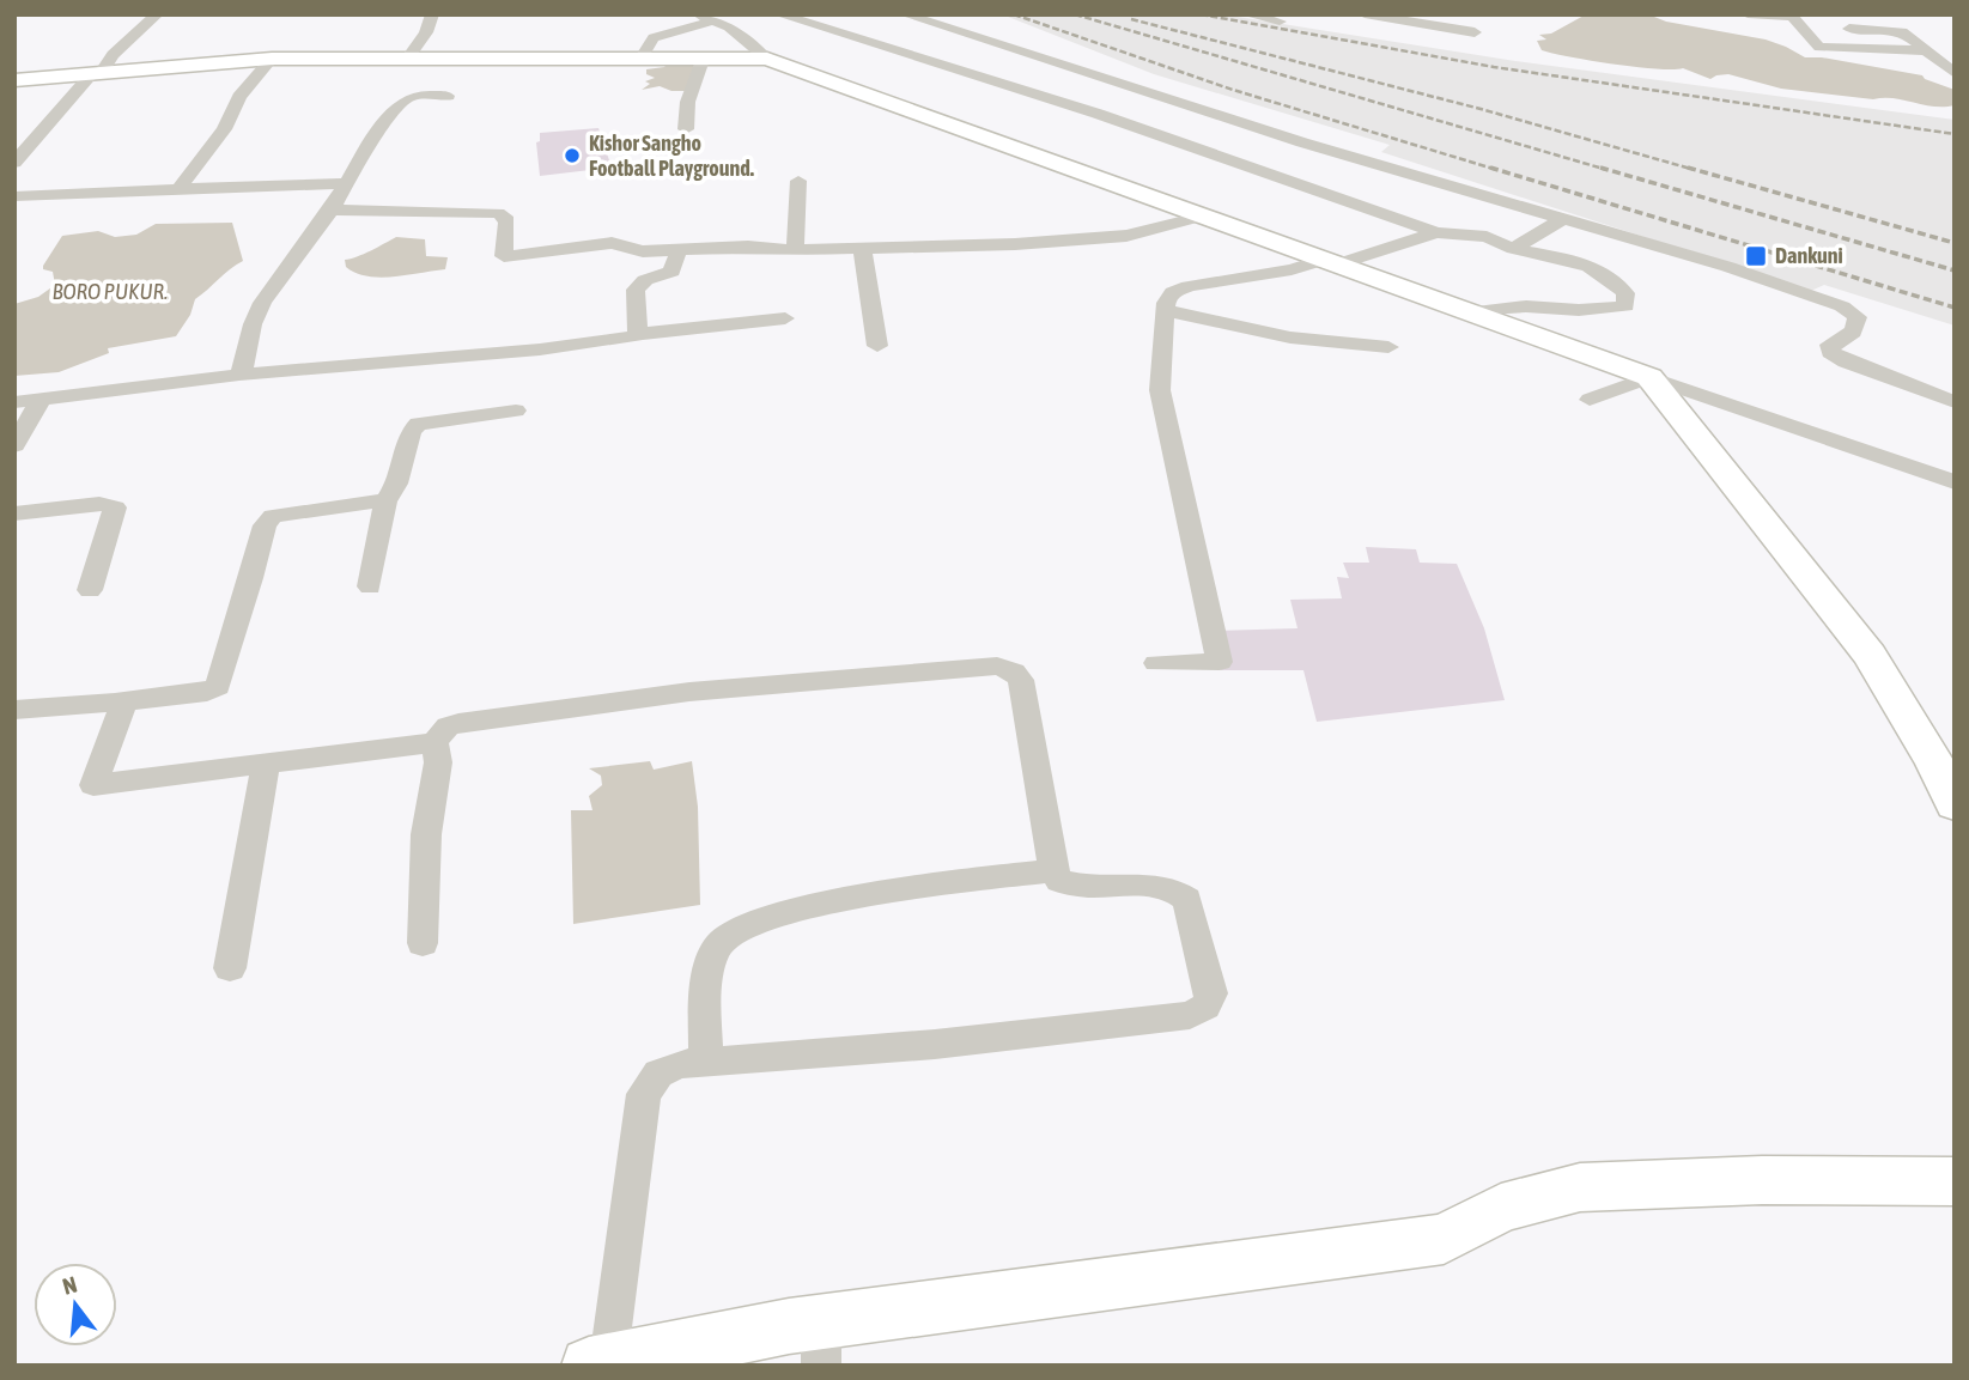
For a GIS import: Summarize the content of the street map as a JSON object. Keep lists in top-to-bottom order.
{
  "water": ["BORO PUKUR."],
  "places": {
    "other": ["Kishor Sangho Football Playground."],
    "transit": ["Dankuni"]
  },
  "north": "top"
}
